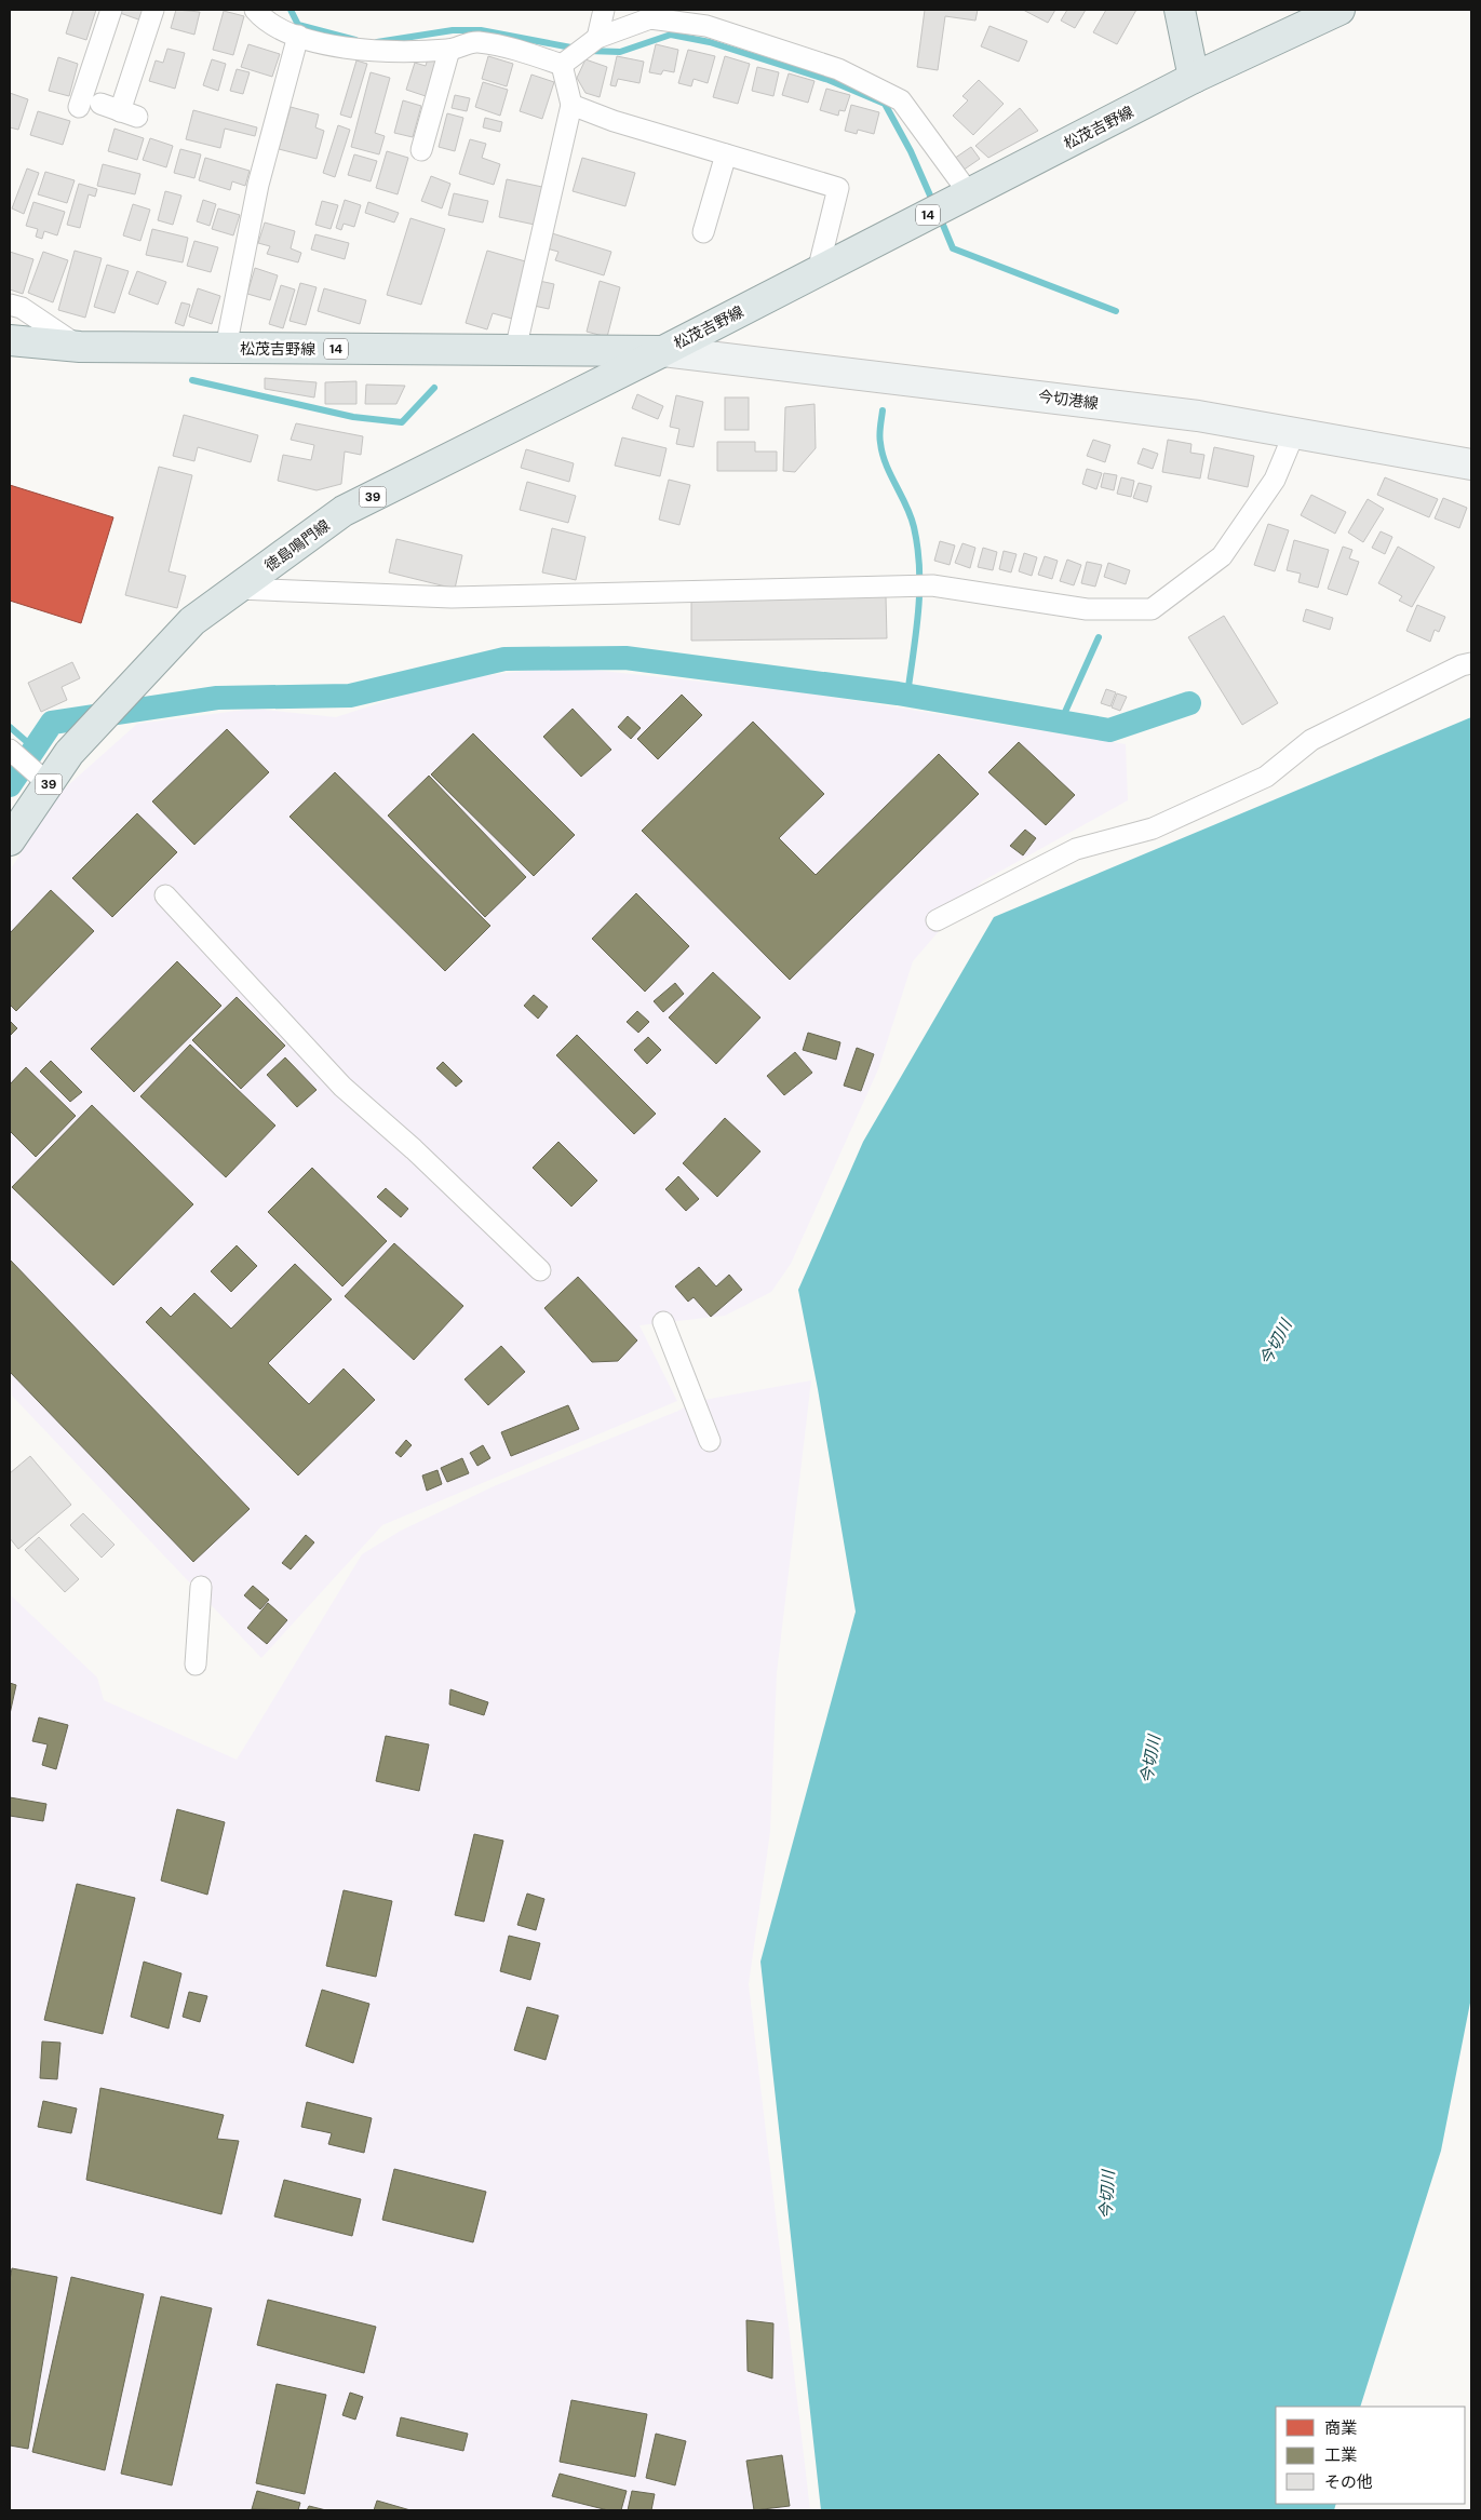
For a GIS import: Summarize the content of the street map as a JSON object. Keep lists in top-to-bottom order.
{
  "streets": {
    "main road": [
      "松茂吉野線",
      "14",
      "今切港線",
      "39",
      "徳島鳴門線"
    ]
  },
  "crossings": [
    ["松茂吉野線", "今切港線"],
    ["松茂吉野線", "徳島鳴門線"],
    ["今切港線", "徳島鳴門線"]
  ],
  "water": ["今切川"],
  "legend": ["商業", "工業", "その他"]
}
